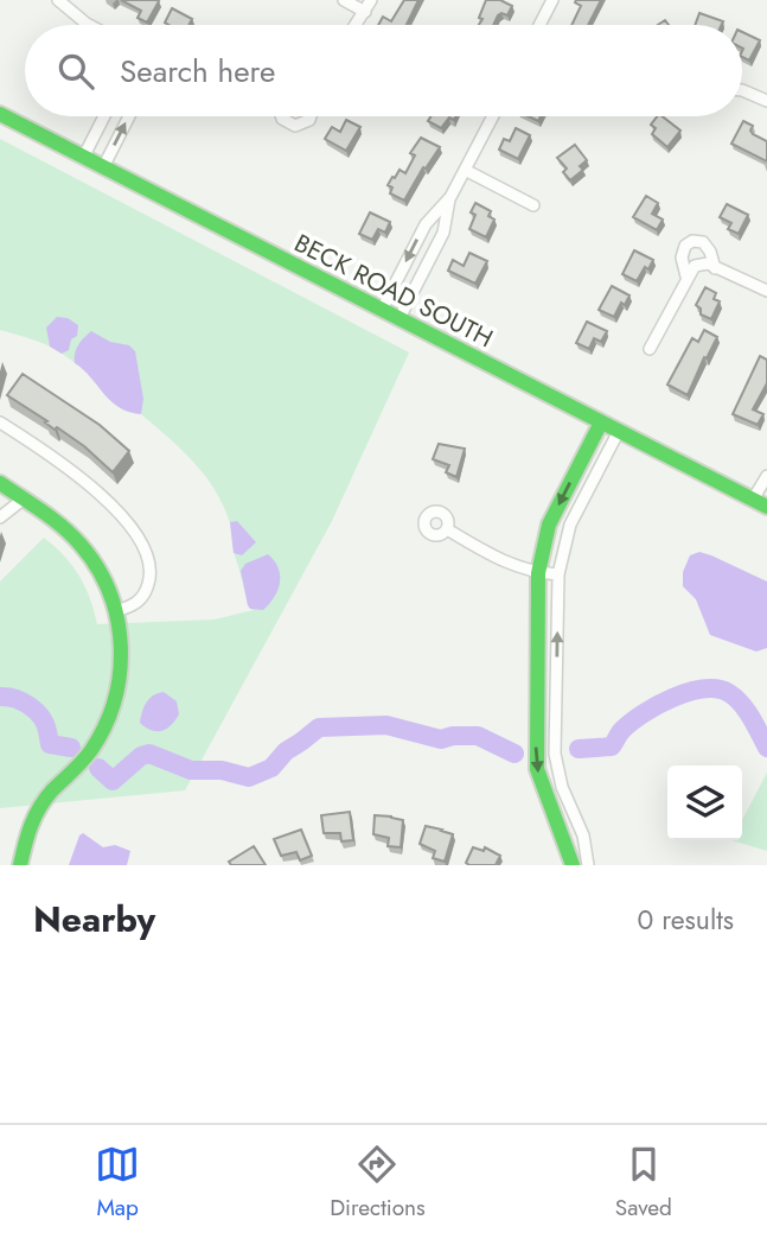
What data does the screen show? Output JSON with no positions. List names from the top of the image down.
{
  "streets": {
    "street": ["BECK ROAD SOUTH"]
  },
  "page": {
    "search": "Search here",
    "heading": ["Nearby", "0 results"],
    "nav": ["Map", "Directions", "Saved"]
  }
}
